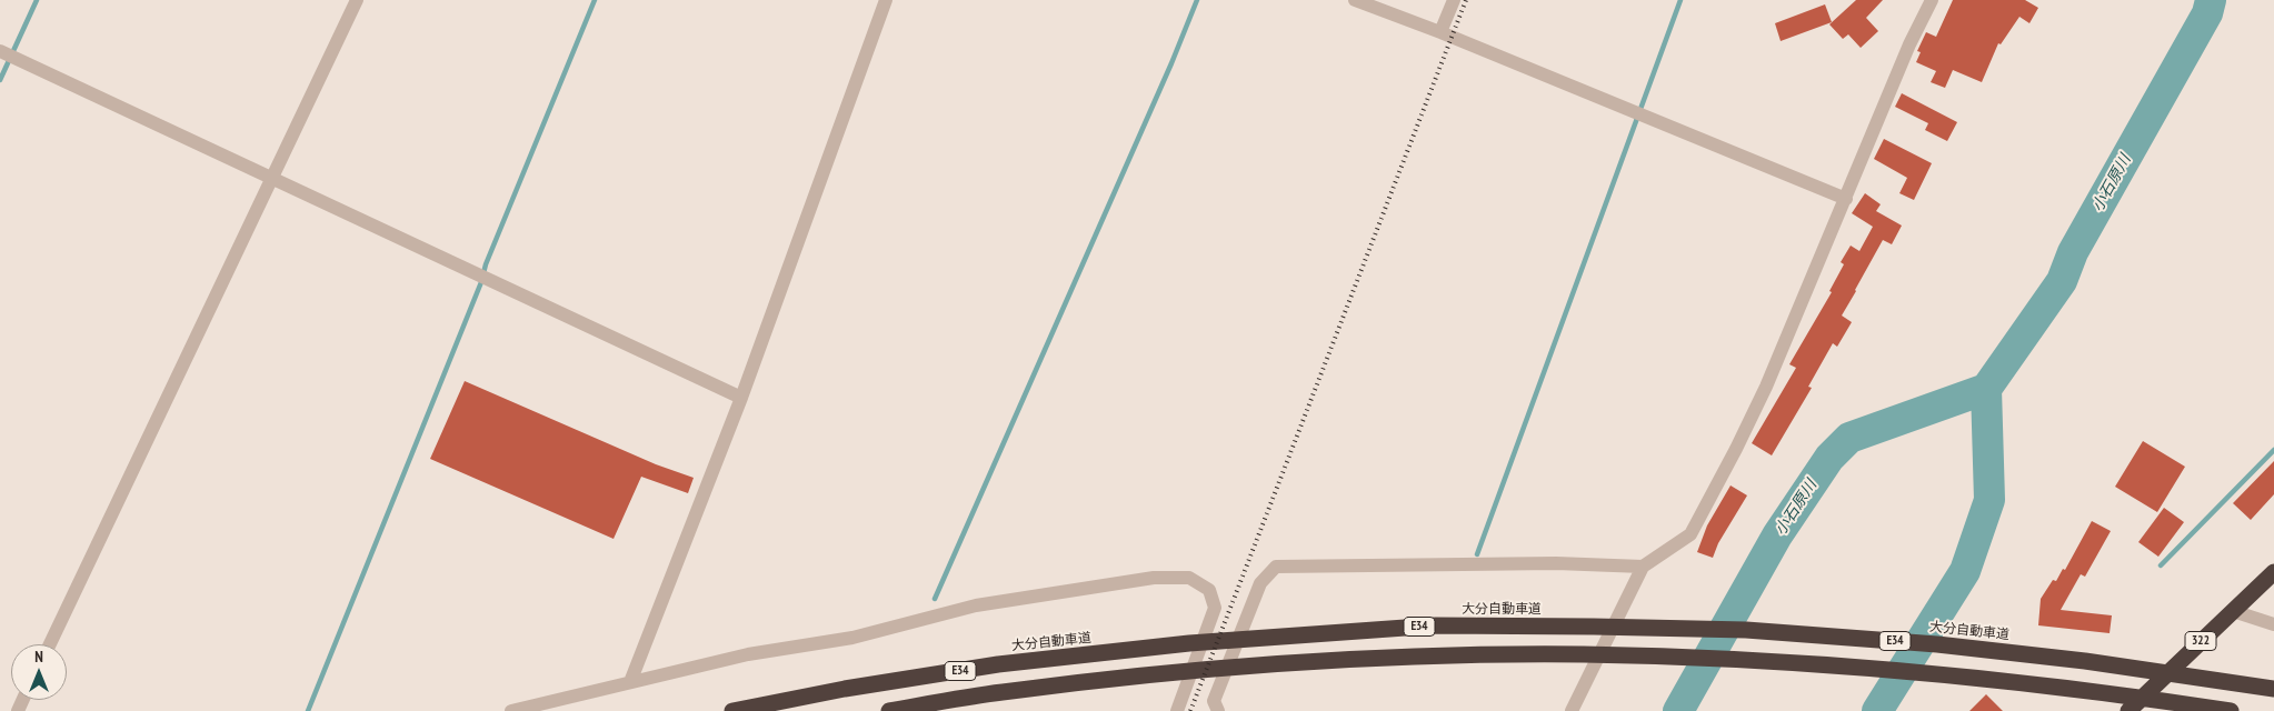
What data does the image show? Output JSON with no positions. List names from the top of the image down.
{
  "streets": {
    "highway": ["大分自動車道", "E34", "322"]
  },
  "water": ["小石原川"],
  "north": "top"
}
